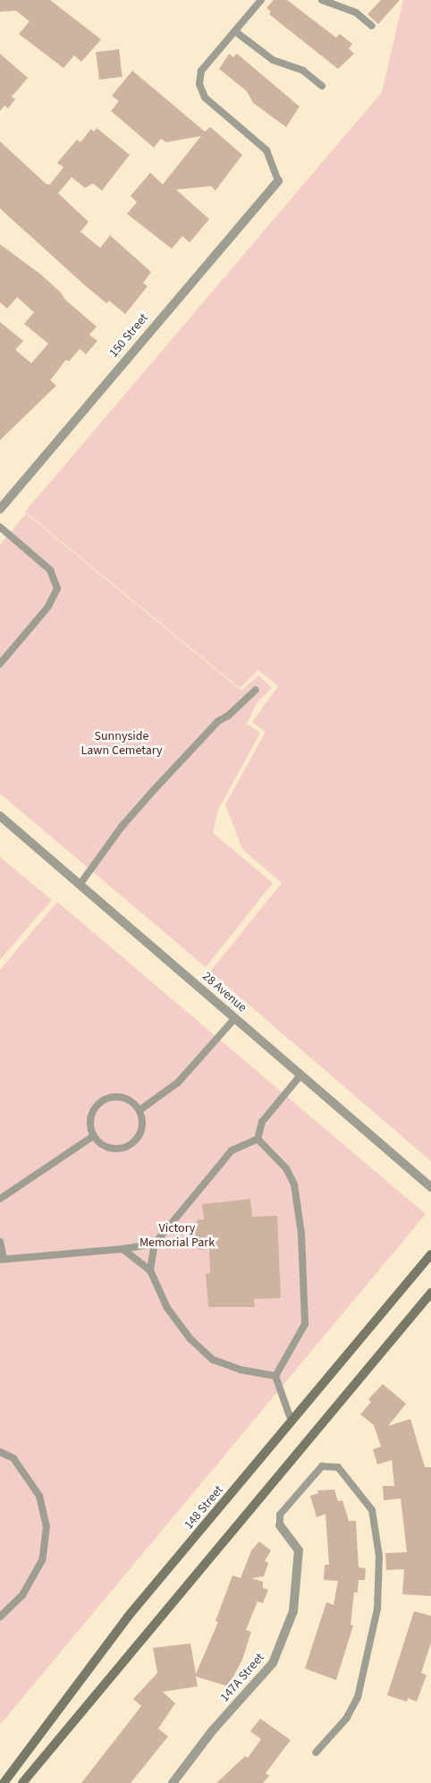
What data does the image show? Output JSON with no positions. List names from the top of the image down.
{
  "streets": {
    "main road": ["148 Street"],
    "street": ["150 Street", "28 Avenue", "147A Street"]
  },
  "parks": ["Sunnyside Lawn Cemetary", "Victory Memorial Park"]
}
